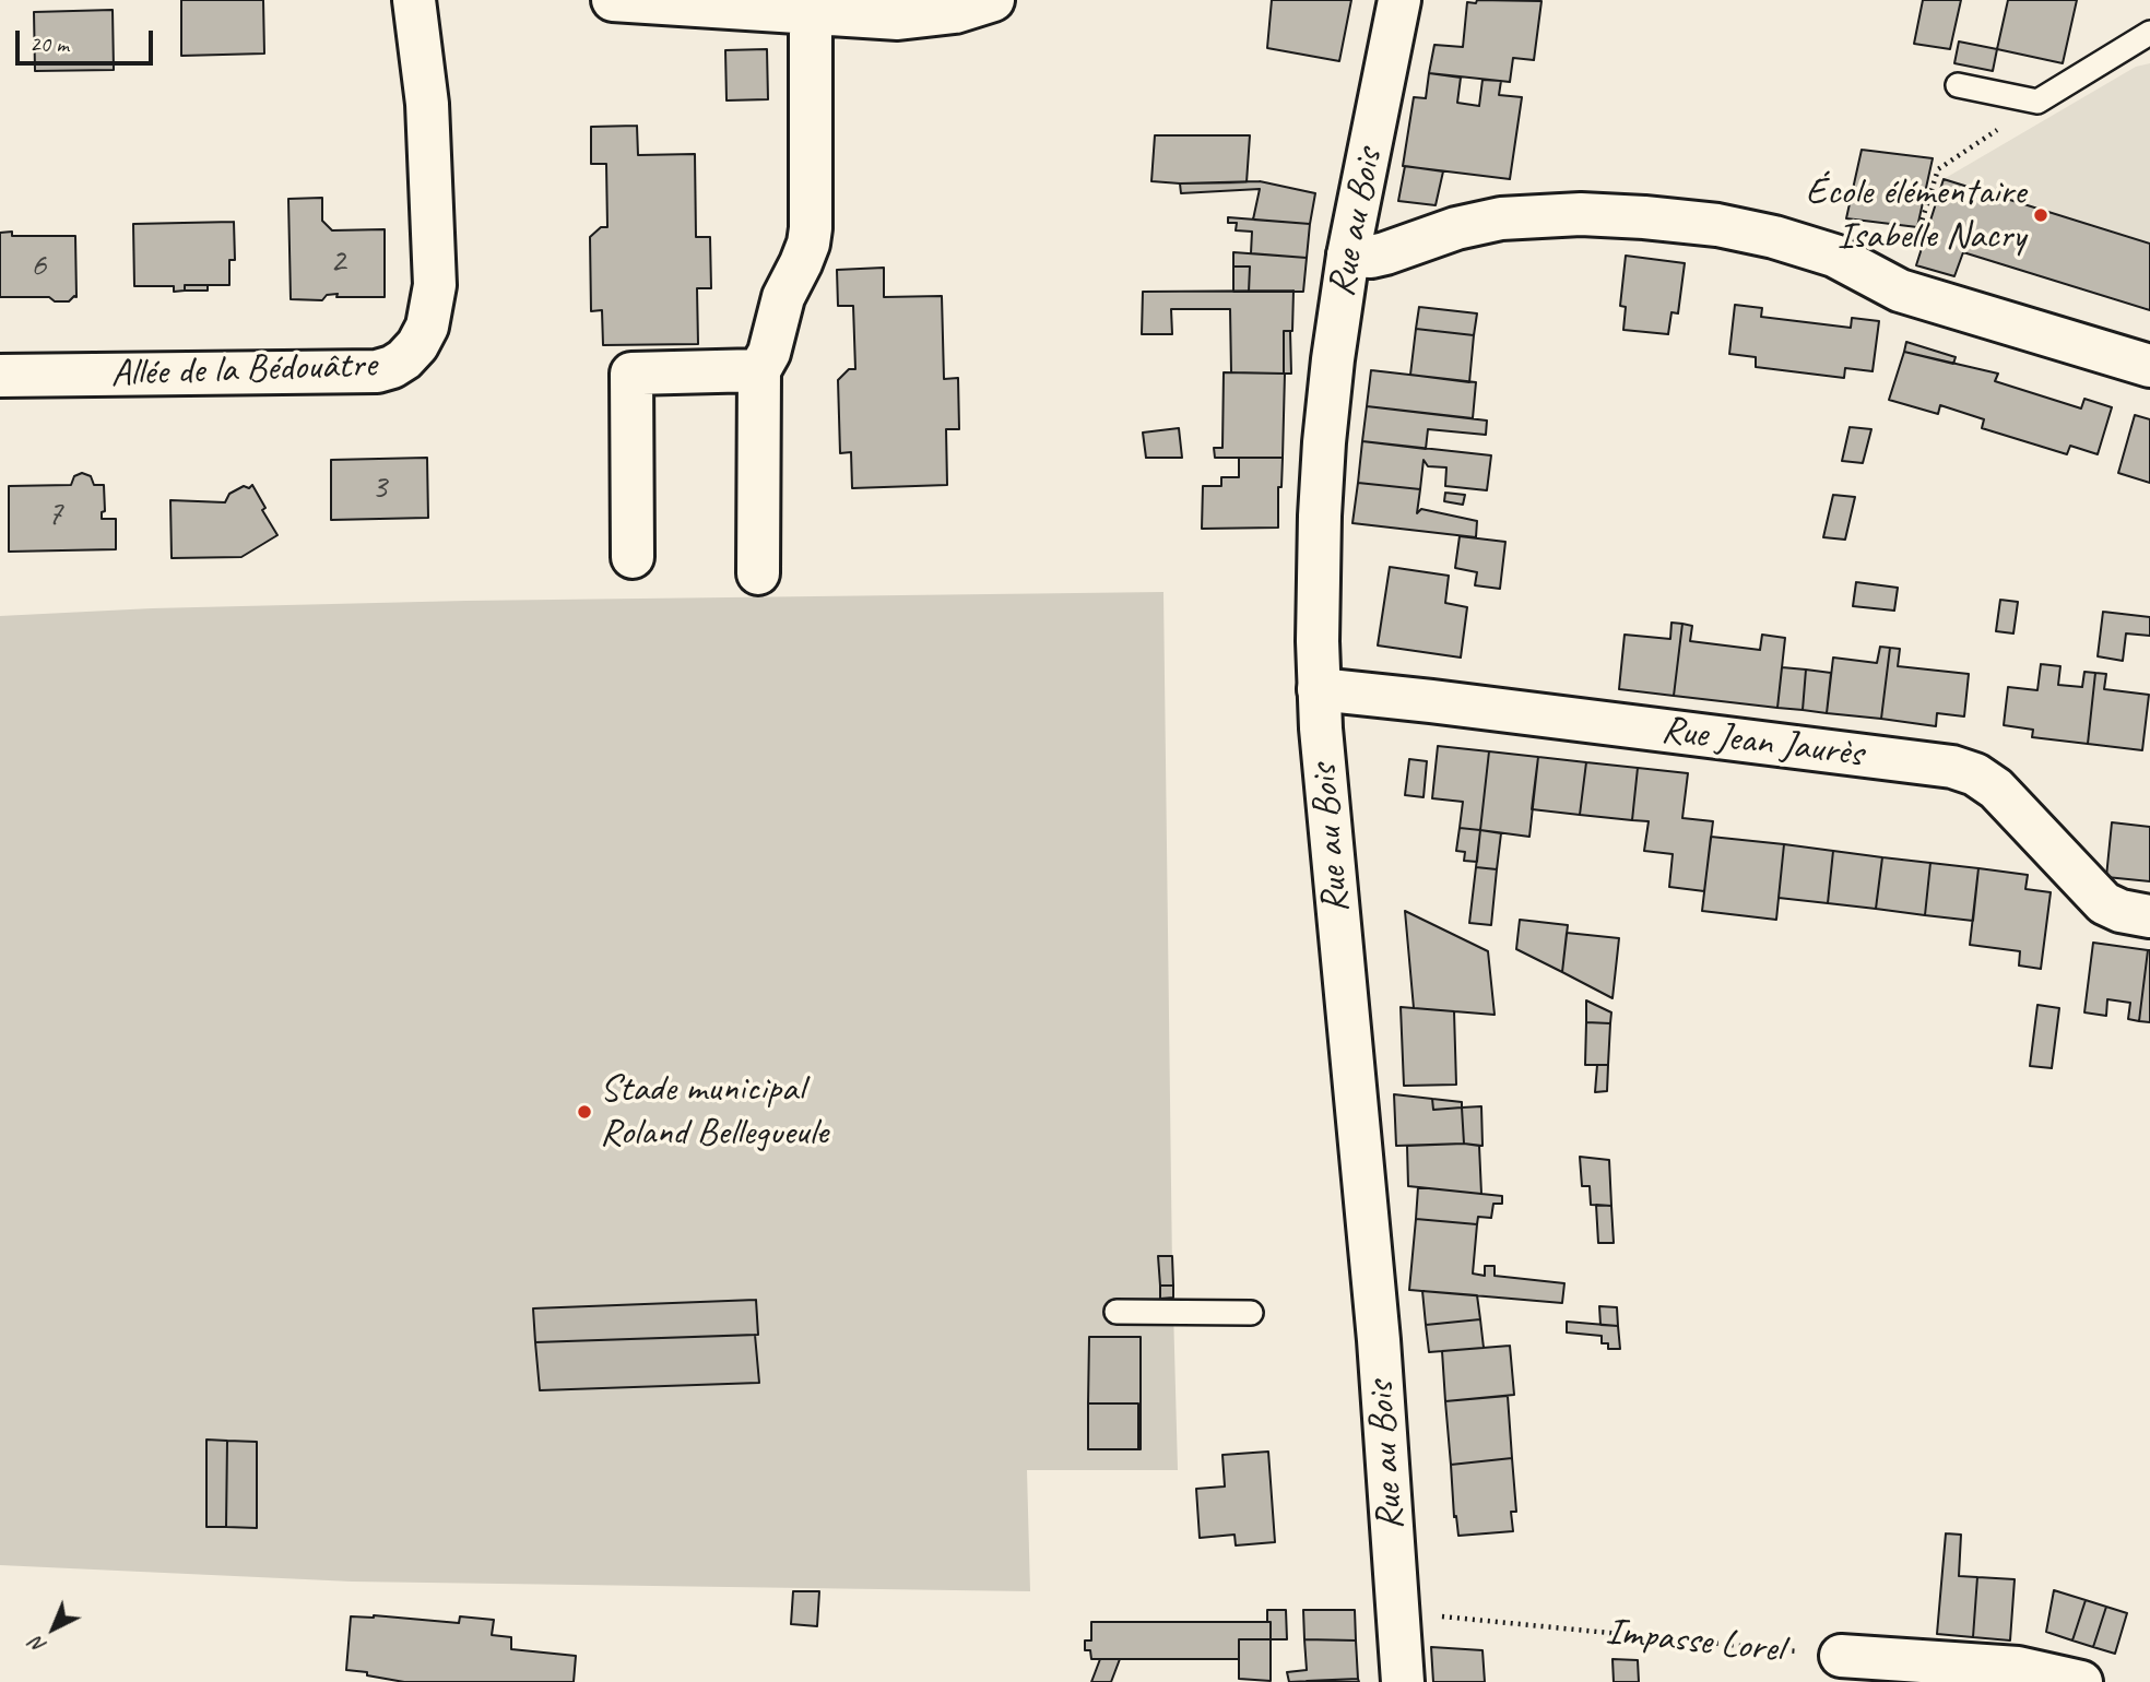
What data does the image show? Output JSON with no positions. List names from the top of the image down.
{
  "streets": {
    "street": ["Rue au Bois", "Allée de la Bédouâtre", "Rue Jean Jaurès"],
    "path": ["Impasse Lorel"]
  },
  "crossings": [
    ["Rue au Bois", "Rue Jean Jaurès"],
    ["Rue au Bois", "Impasse Lorel"]
  ],
  "places": ["École élémentaire Isabelle Nacry", "Stade municipal Roland Bellegueule"],
  "house_numbers": [
    "2",
    "6",
    "3",
    "7"
  ],
  "scale_bar": "20 m",
  "north": "bottom left"
}
